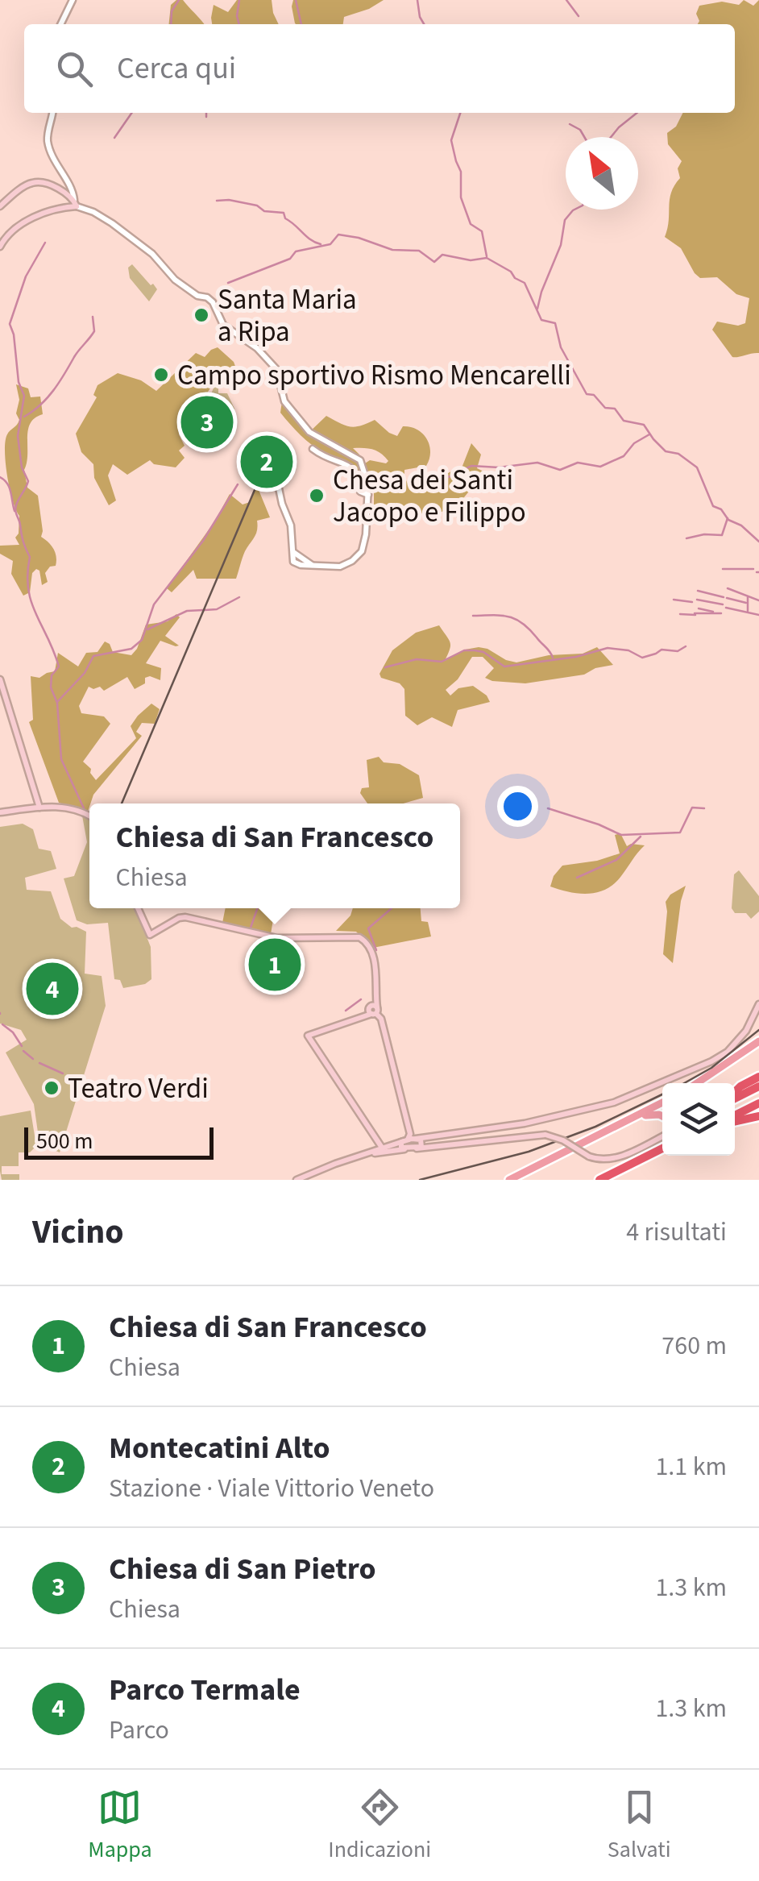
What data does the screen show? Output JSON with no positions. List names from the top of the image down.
{
  "places": [
    "Santa Maria a Ripa",
    "Campo sportivo Rismo Mencarelli",
    "Chesa dei Santi Jacopo e Filippo",
    "Teatro Verdi"
  ],
  "scale_bar": "500 m",
  "north": "top left",
  "page": {
    "search": "Cerca qui",
    "pins": [
      "3",
      "2",
      "1",
      "4"
    ],
    "popup": ["Chiesa di San Francesco", "Chiesa"],
    "scale": "500 m",
    "heading": ["Vicino", "4 risultati"],
    "list": [
      {
        "mark": "1",
        "name": "Chiesa di San Francesco",
        "note": "Chiesa",
        "value": "760 m"
      },
      {
        "mark": "2",
        "name": "Montecatini Alto",
        "note": "Stazione · Viale Vittorio Veneto",
        "value": "1.1 km"
      },
      {
        "mark": "3",
        "name": "Chiesa di San Pietro",
        "note": "Chiesa",
        "value": "1.3 km"
      },
      {
        "mark": "4",
        "name": "Parco Termale",
        "note": "Parco",
        "value": "1.3 km"
      }
    ],
    "nav": ["Mappa", "Indicazioni", "Salvati"]
  }
}
